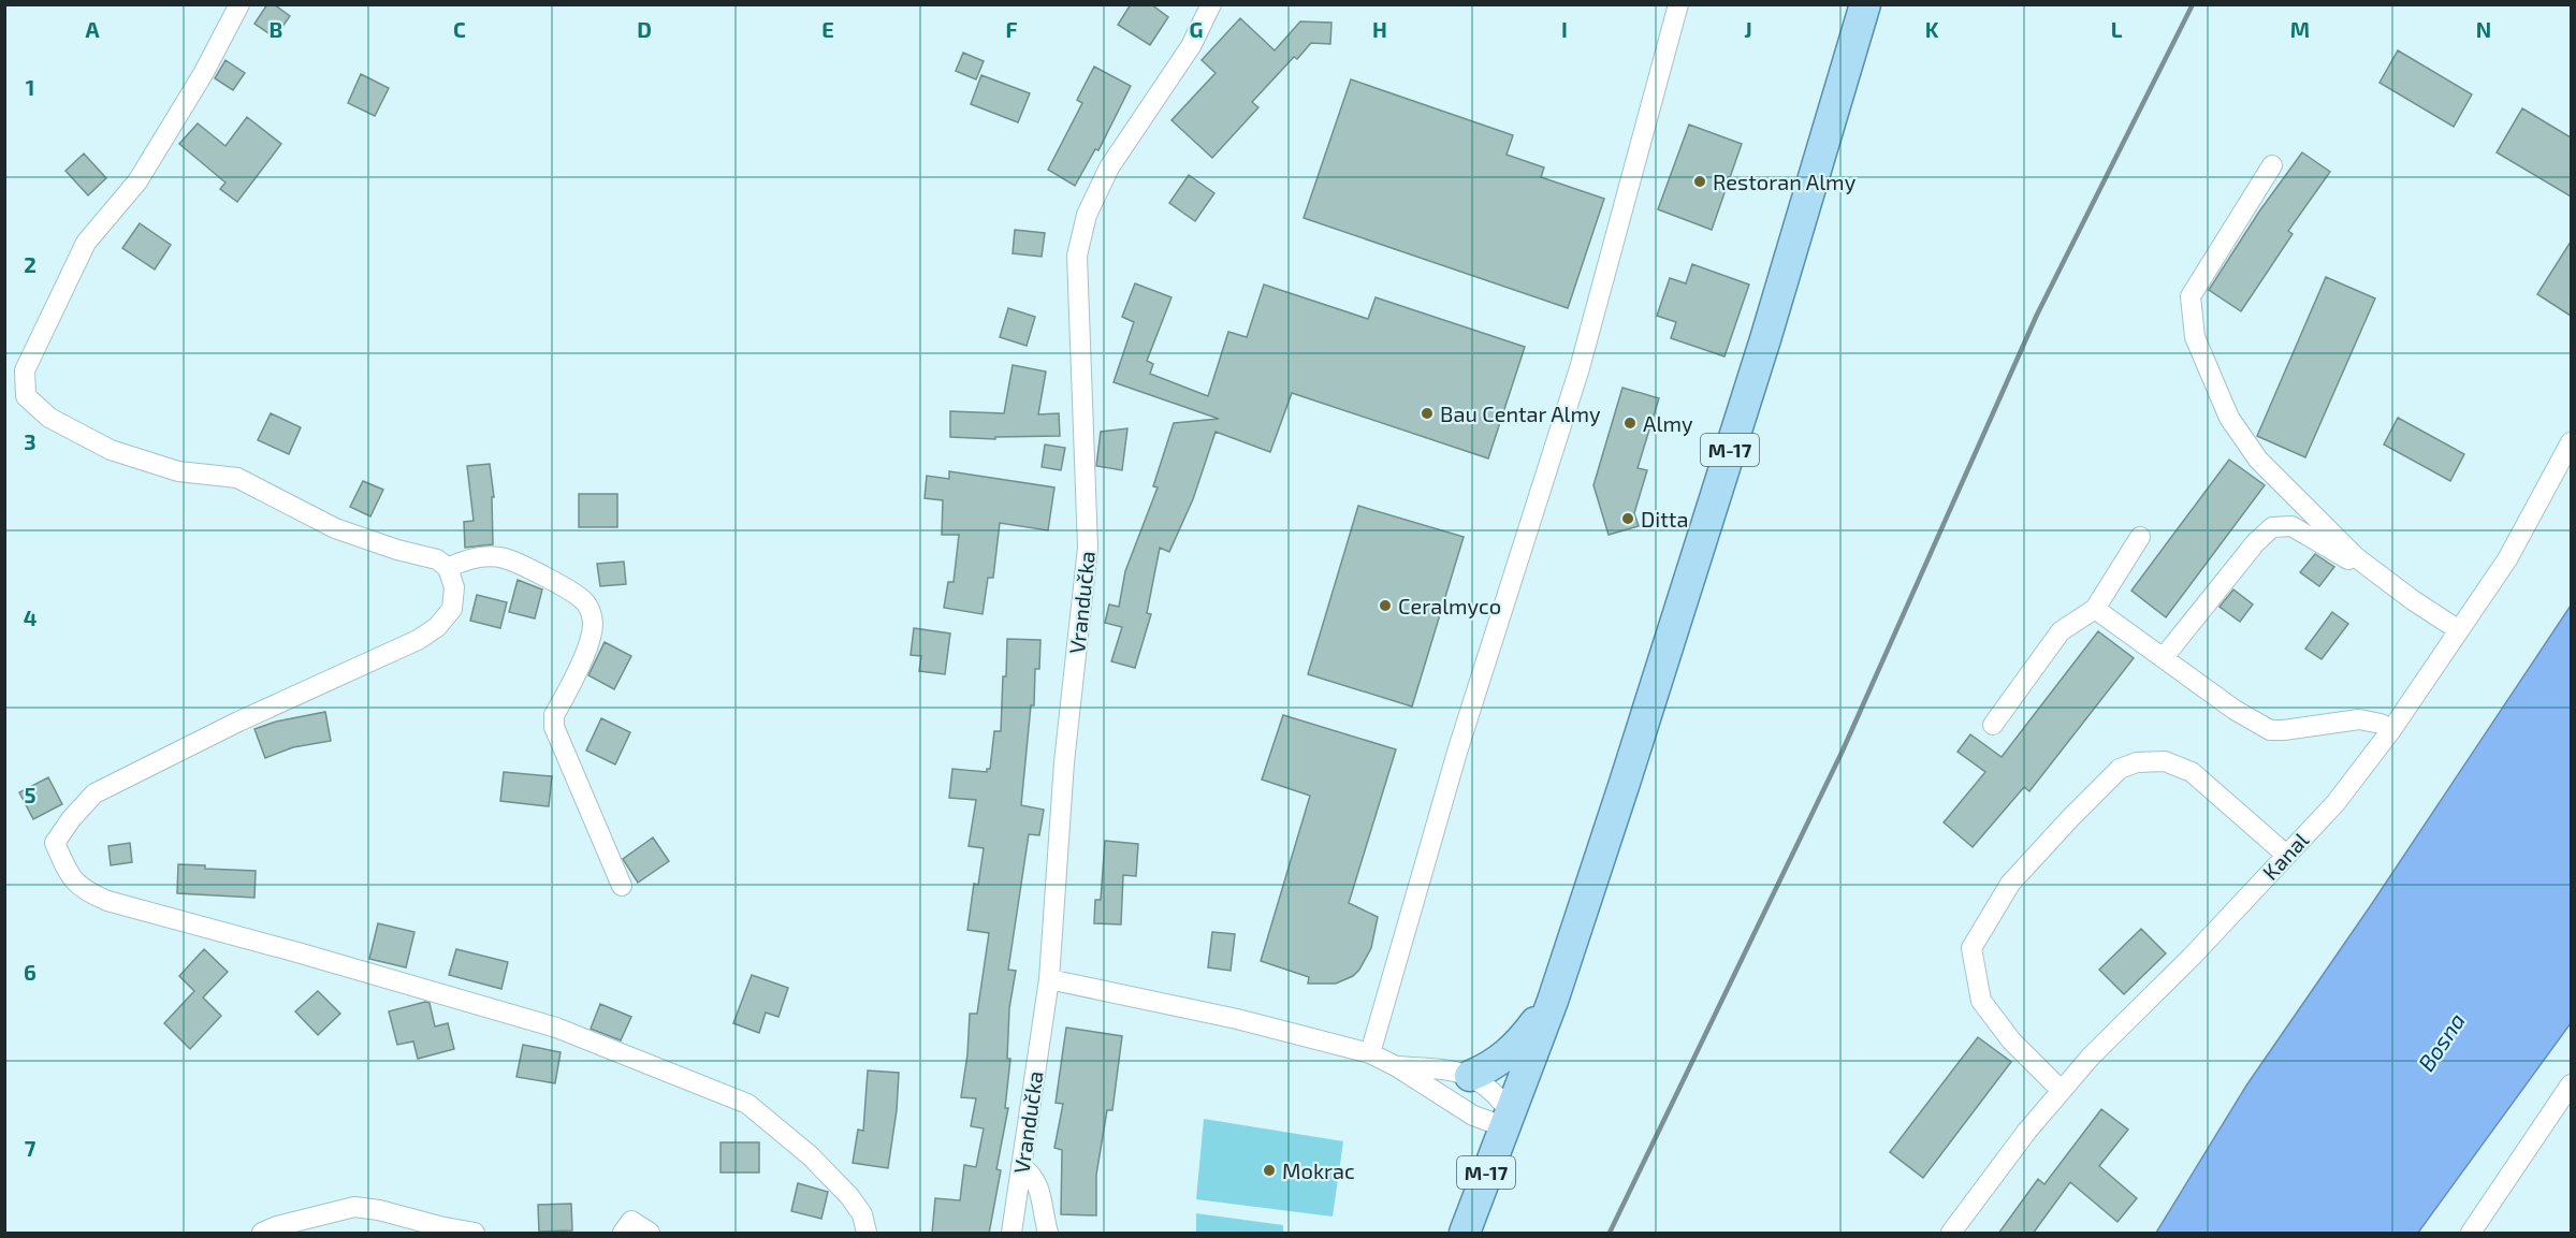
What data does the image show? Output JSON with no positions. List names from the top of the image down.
{
  "streets": {
    "main road": ["M-17"],
    "street": ["Vrandučka", "Kanal"]
  },
  "water": ["Bosna"],
  "places": [
    "Restoran Almy",
    "Bau Centar Almy",
    "Almy",
    "Ditta",
    "Ceralmyco",
    "Mokrac"
  ],
  "grid": {
    "columns": [
      "A",
      "B",
      "C",
      "D",
      "E",
      "F",
      "G",
      "H",
      "I",
      "J",
      "K",
      "L",
      "M",
      "N"
    ],
    "rows": [
      "1",
      "2",
      "3",
      "4",
      "5",
      "6",
      "7"
    ]
  }
}
